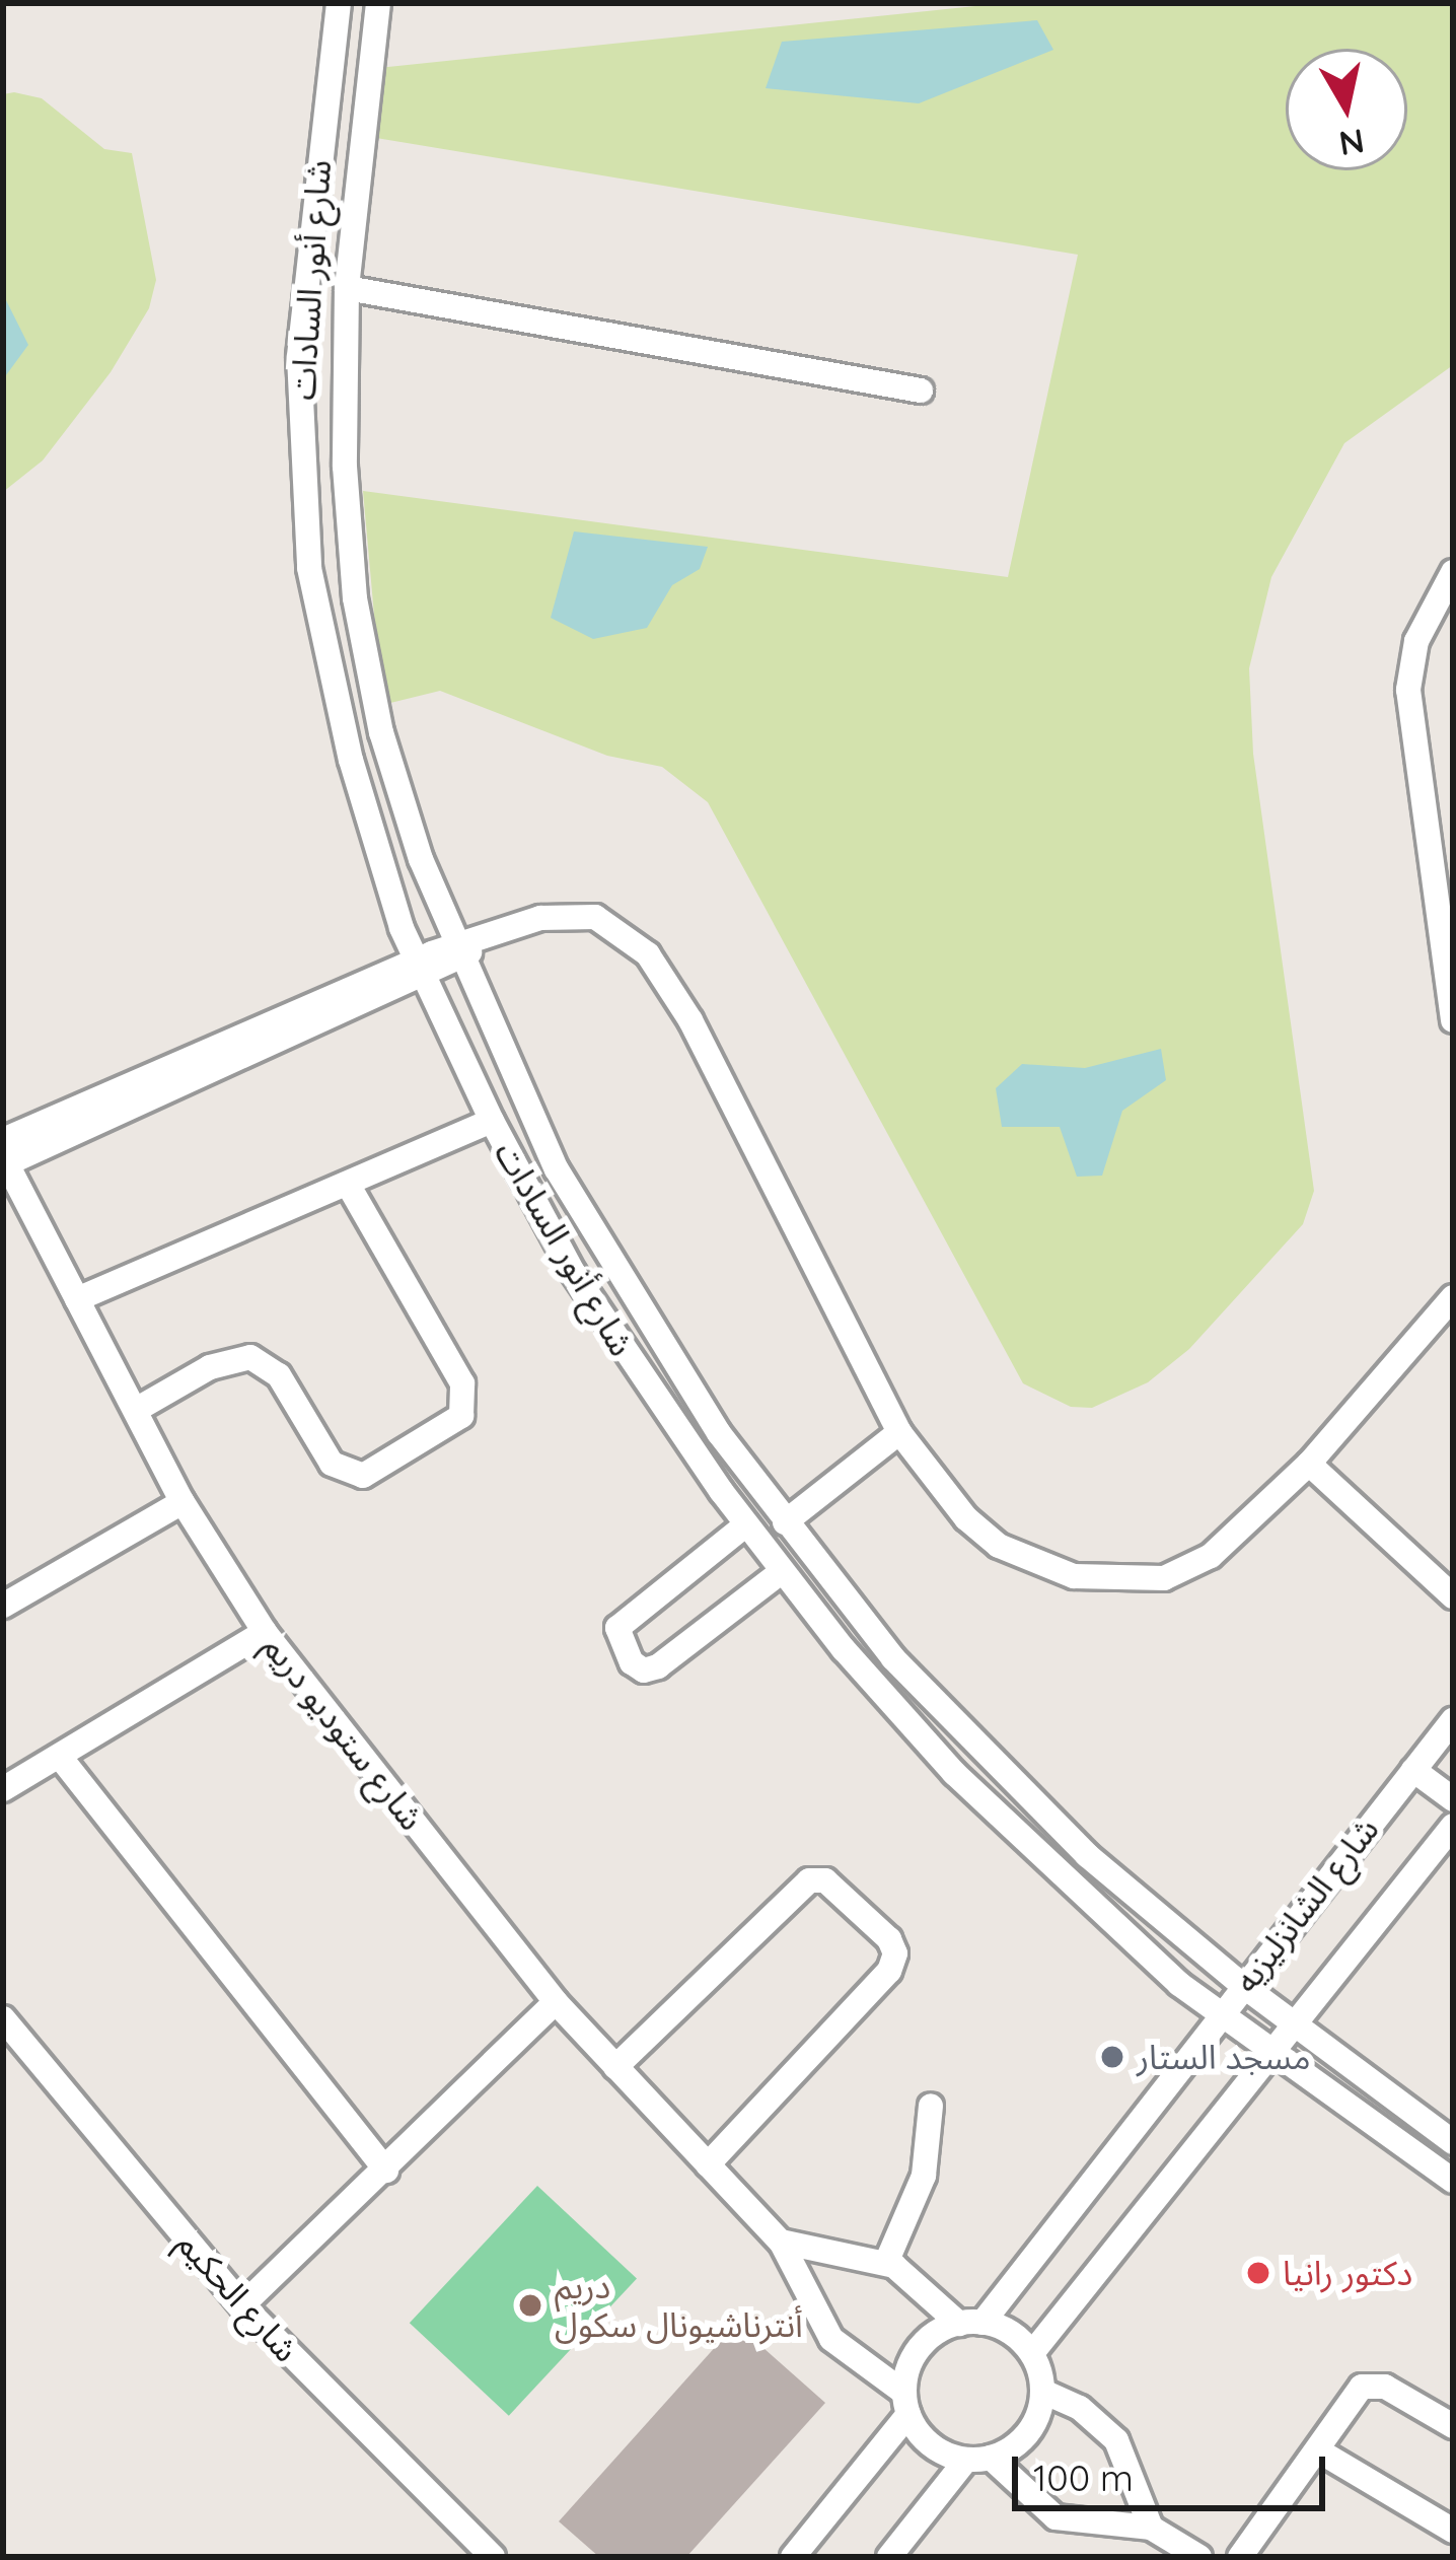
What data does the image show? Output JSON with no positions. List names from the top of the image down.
{
  "streets": {
    "street": [
      "شارع أنور السادات",
      "شارع ستوديو دريم",
      "شارع الشانزليزيه",
      "شارع الحكيم"
    ]
  },
  "crossings": [
    ["شارع أنور السادات", "شارع الشانزليزيه"],
    ["شارع ستوديو دريم", "شارع الشانزليزيه"]
  ],
  "places": ["مسجد الستار", "دكتور رانيا", "دريم أنترناشيونال سكول"],
  "scale_bar": "100 m",
  "north": "bottom"
}
